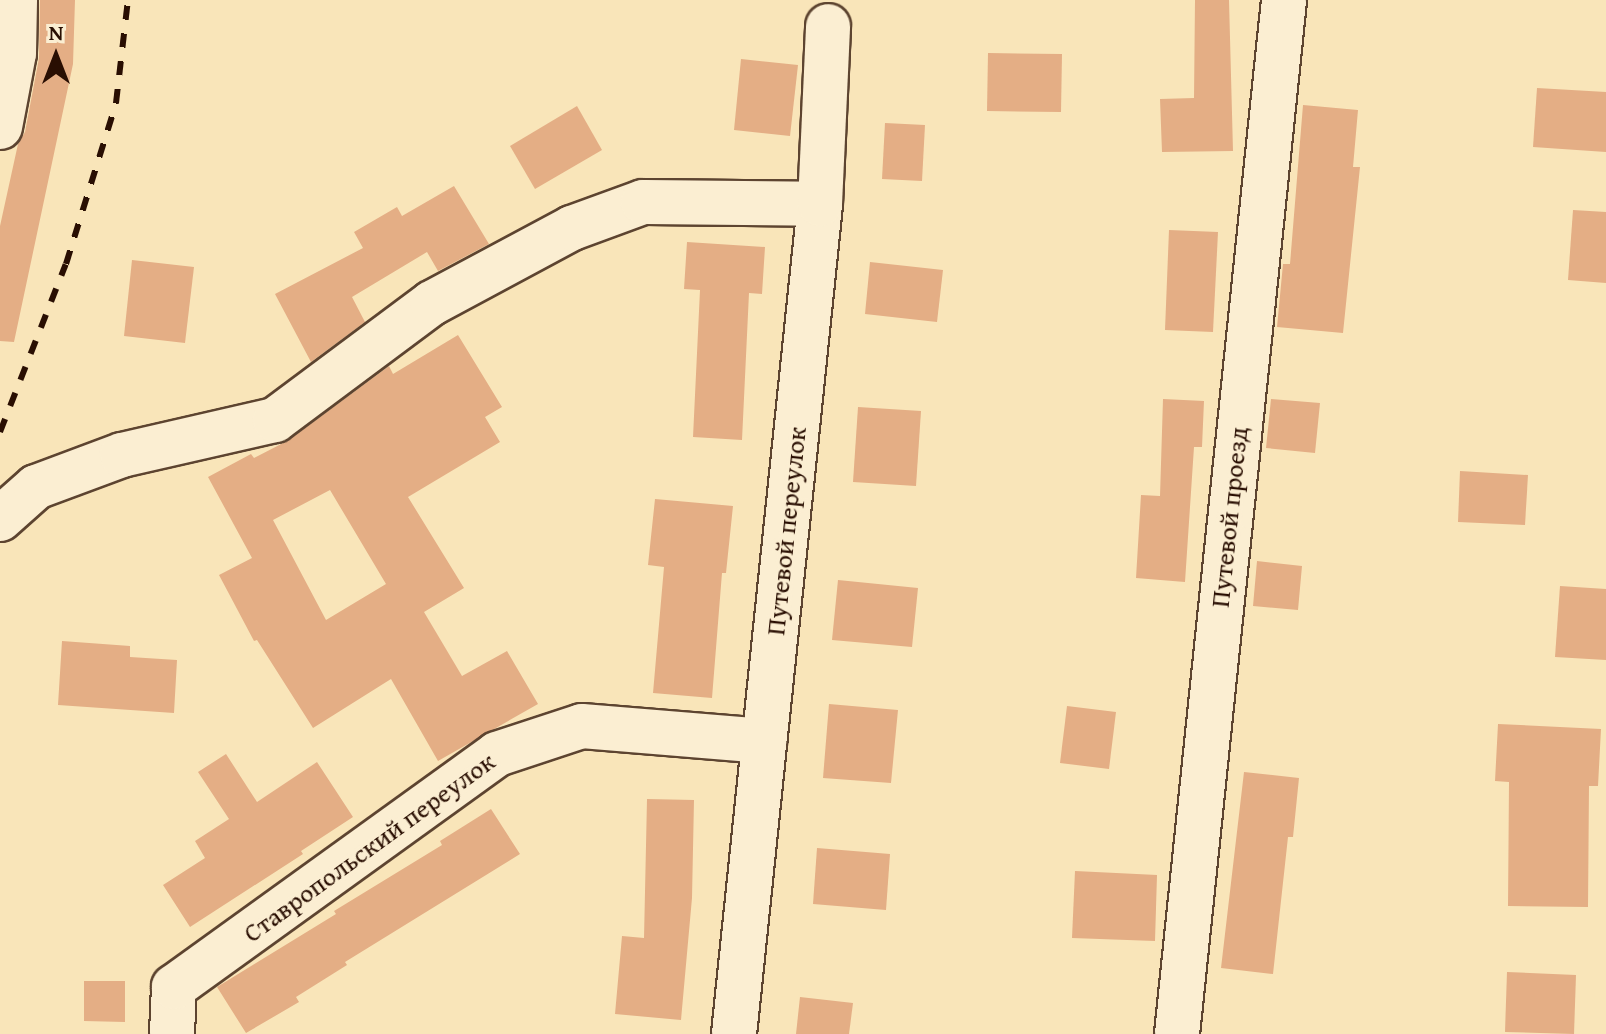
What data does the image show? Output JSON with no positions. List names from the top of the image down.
{
  "streets": {
    "street": ["Путевой проезд", "Путевой переулок", "Ставропольский переулок"]
  },
  "crossings": [
    ["Путевой переулок", "Ставропольский переулок"]
  ],
  "north": "top"
}
